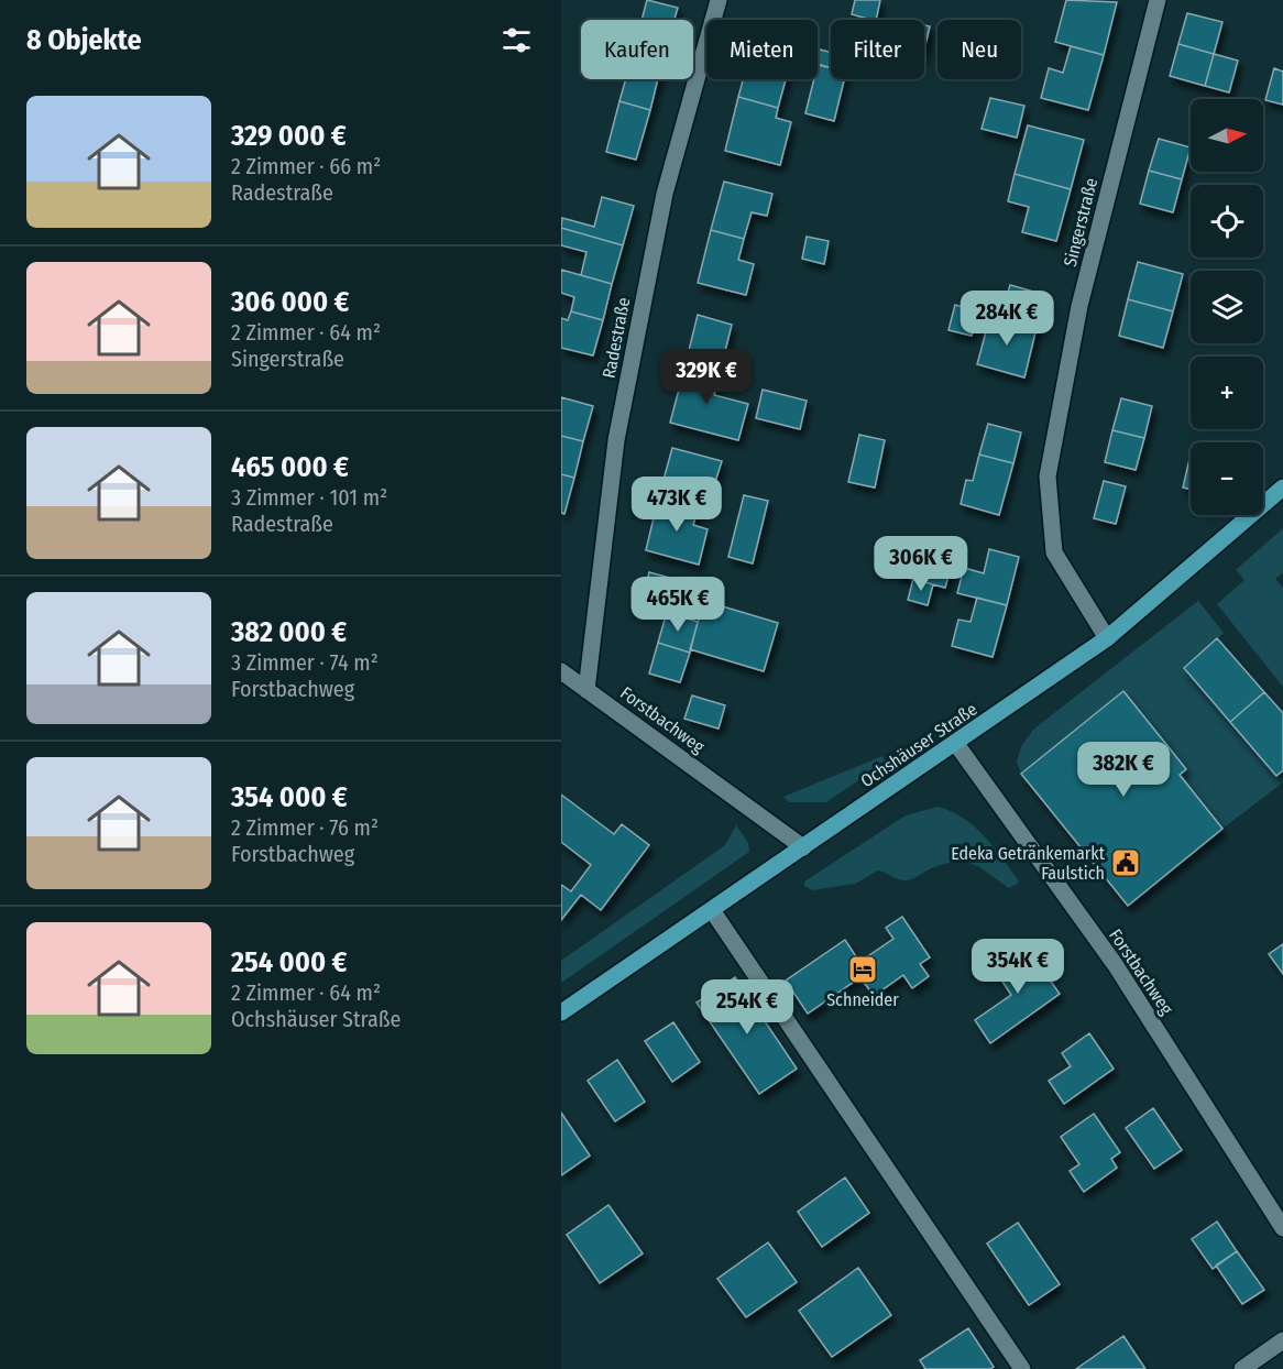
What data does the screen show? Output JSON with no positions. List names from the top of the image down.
{
  "streets": {
    "main road": ["Ochshäuser Straße"],
    "street": ["Singerstraße", "Radestraße", "Forstbachweg"]
  },
  "crossings": [
    ["Singerstraße", "Ochshäuser Straße"],
    ["Radestraße", "Forstbachweg"],
    ["Forstbachweg", "Ochshäuser Straße"]
  ],
  "places": {
    "public building": ["Edeka Getränkemarkt Faulstich"],
    "hotel": ["Schneider"]
  },
  "north": "right",
  "page": {
    "heading": "8 Objekte",
    "chip": [
      "Kaufen",
      "Mieten",
      "Filter",
      "Neu"
    ],
    "list": [
      {
        "name": "329 000 €",
        "note": "2 Zimmer · 66 m² · Radestraße"
      },
      {
        "name": "306 000 €",
        "note": "2 Zimmer · 64 m² · Singerstraße"
      },
      {
        "name": "465 000 €",
        "note": "3 Zimmer · 101 m² · Radestraße"
      },
      {
        "name": "382 000 €",
        "note": "3 Zimmer · 74 m² · Forstbachweg"
      },
      {
        "name": "354 000 €",
        "note": "2 Zimmer · 76 m² · Forstbachweg"
      },
      {
        "name": "254 000 €",
        "note": "2 Zimmer · 64 m² · Ochshäuser Straße"
      }
    ],
    "map_buttons": ["+", "−"],
    "price": [
      "284K €",
      "329K €",
      "473K €",
      "306K €",
      "465K €",
      "382K €",
      "354K €",
      "254K €"
    ]
  }
}
